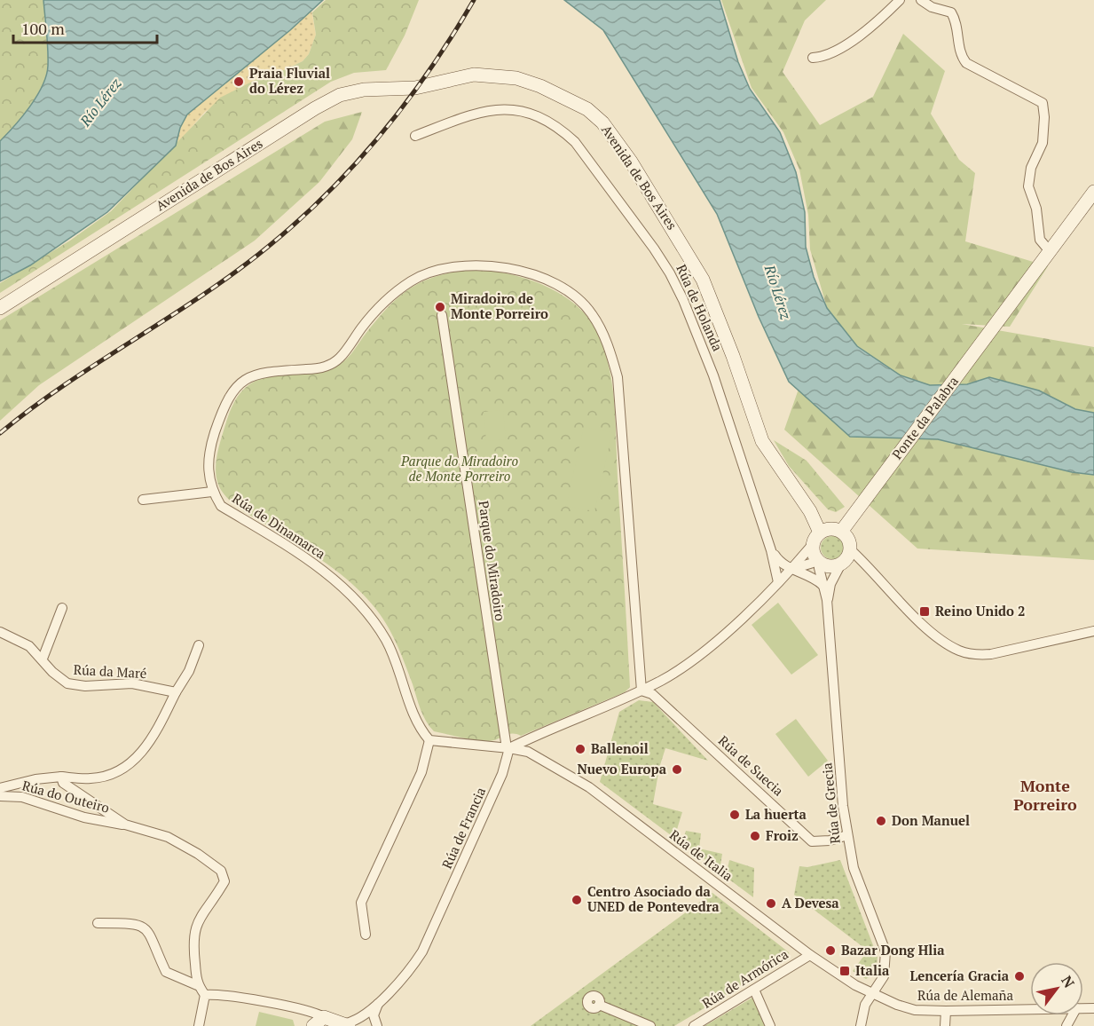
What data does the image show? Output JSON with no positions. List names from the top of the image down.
{
  "streets": {
    "street": [
      "Avenida de Bos Aires",
      "Rúa de Holanda",
      "Ponte da Palabra",
      "Rúa de Dinamarca",
      "Parque do Miradoiro",
      "Rúa da Maré",
      "Rúa de Suecia",
      "Rúa do Outeiro",
      "Rúa de Grecia",
      "Rúa de Francia",
      "Rúa de Italia",
      "Rúa de Armórica",
      "Rúa de Alemaña"
    ]
  },
  "crossings": [
    ["Avenida de Bos Aires", "Ponte da Palabra"],
    ["Avenida de Bos Aires", "Rúa de Grecia"],
    ["Rúa de Holanda", "Rúa de Grecia"],
    ["Ponte da Palabra", "Rúa de Grecia"],
    ["Parque do Miradoiro", "Rúa de Francia"],
    ["Parque do Miradoiro", "Rúa de Italia"],
    ["Rúa de Suecia", "Rúa de Grecia"],
    ["Rúa de Grecia", "Rúa de Italia"],
    ["Rúa de Grecia", "Rúa de Alemaña"],
    ["Rúa de Francia", "Rúa de Italia"],
    ["Rúa de Italia", "Rúa de Armórica"],
    ["Rúa de Italia", "Rúa de Alemaña"]
  ],
  "districts": ["Monte Porreiro"],
  "water": ["Río Lérez"],
  "parks": ["Parque do Miradoiro de Monte Porreiro"],
  "places": {
    "other": [
      "Praia Fluvial do Lérez",
      "Miradoiro de Monte Porreiro",
      "Ballenoil",
      "Nuevo Europa",
      "La huerta",
      "Don Manuel",
      "Froiz",
      "Centro Asociado da UNED de Pontevedra",
      "A Devesa",
      "Bazar Dong Hlia",
      "Lencería Gracia"
    ],
    "transit": ["Reino Unido 2", "Italia"]
  },
  "scale_bar": "100 m",
  "north": "top right"
}
